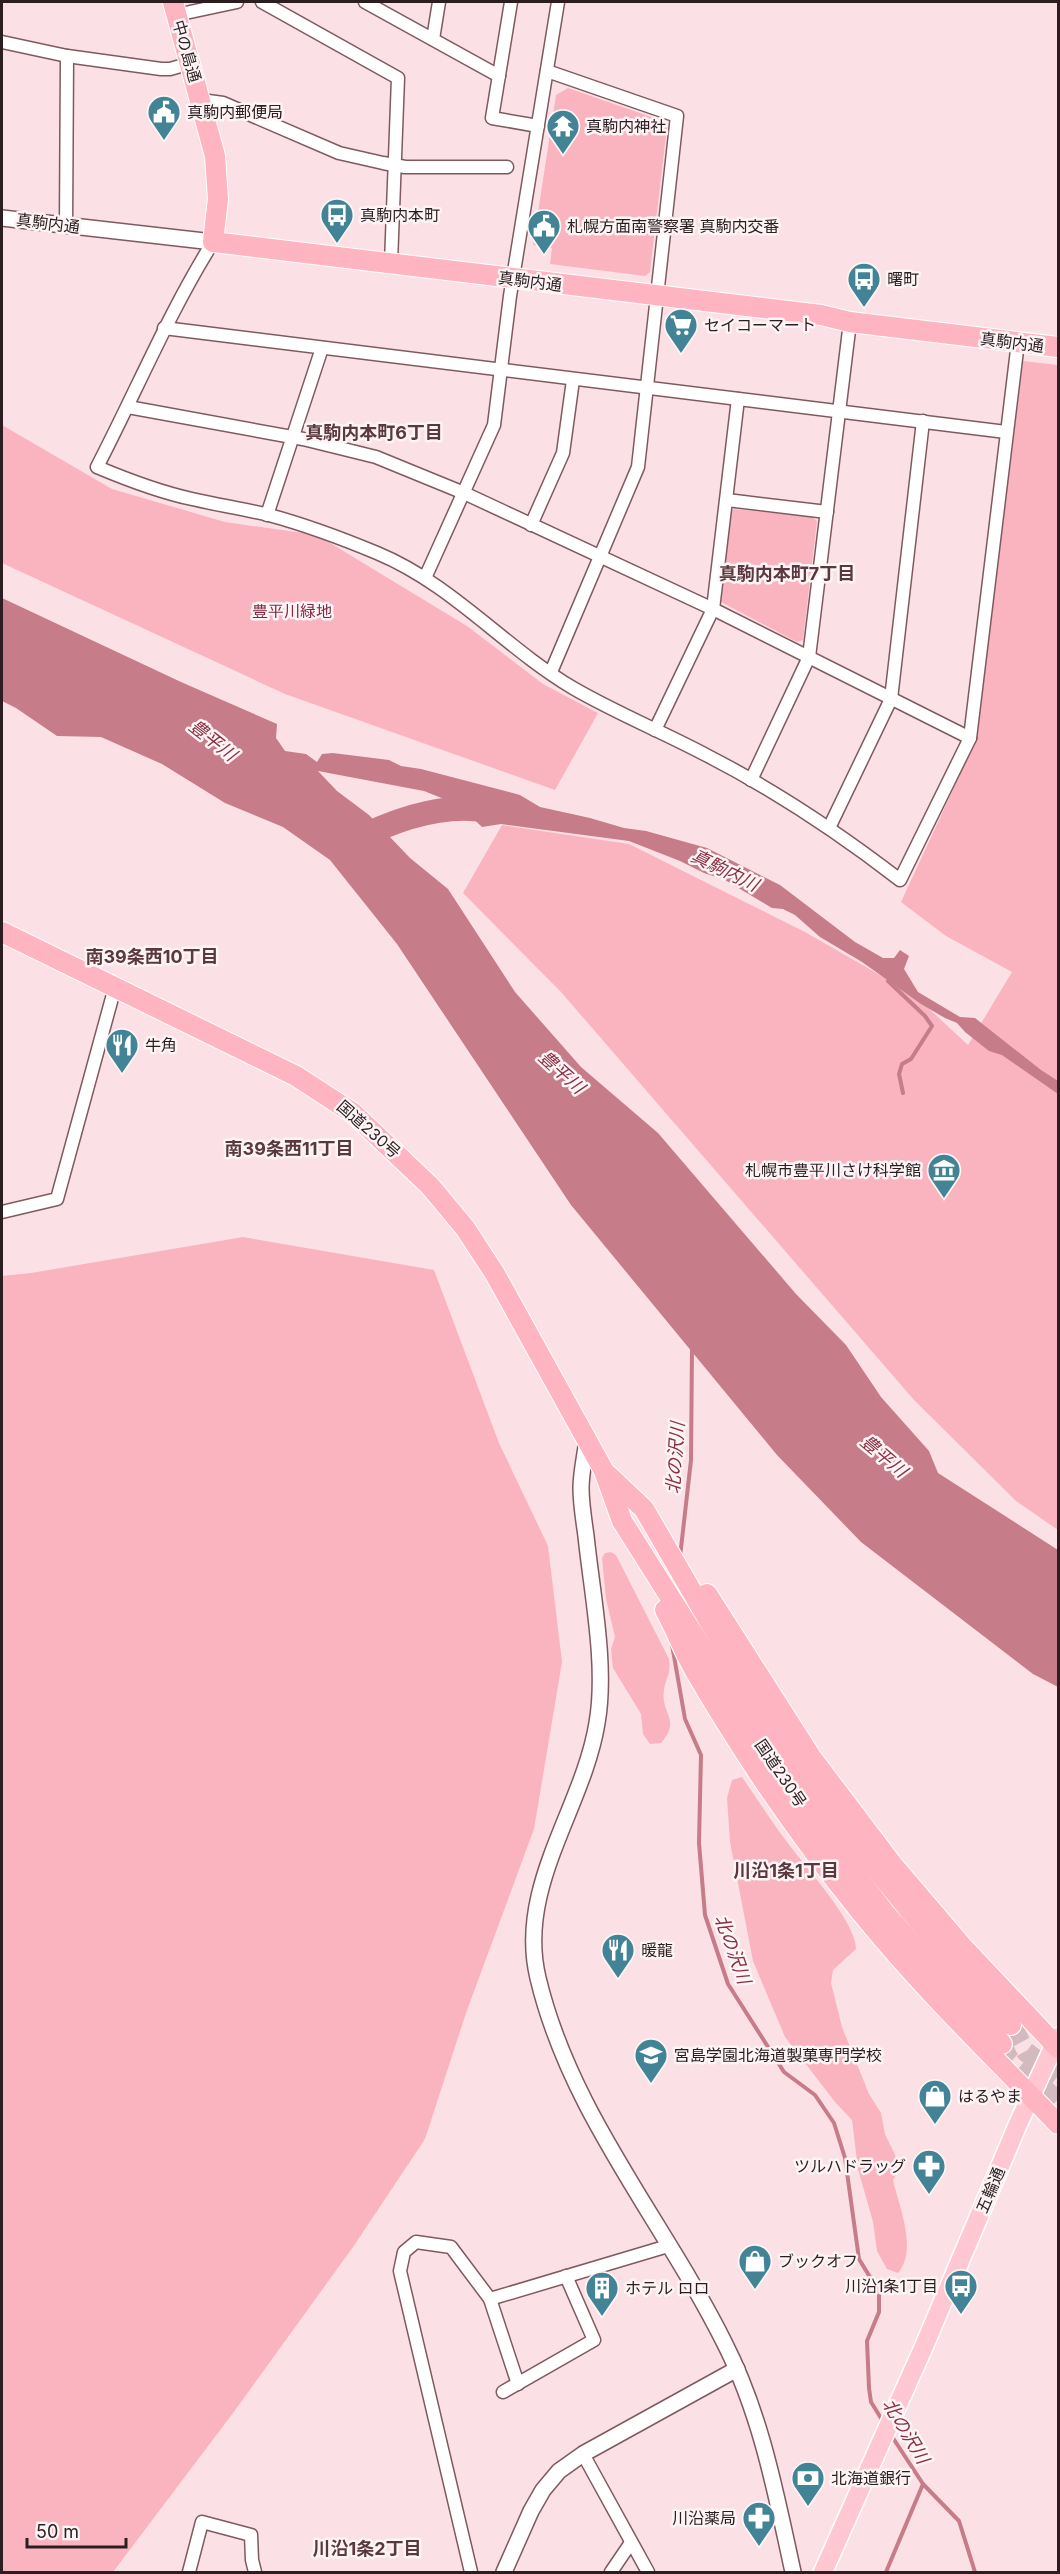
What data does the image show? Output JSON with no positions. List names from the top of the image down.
{
  "streets": {
    "highway": ["中の島通", "真駒内通", "国道230号"],
    "main road": ["五輪通"]
  },
  "crossings": [
    ["中の島通", "真駒内通"]
  ],
  "districts": [
    "真駒内本町6丁目",
    "真駒内本町7丁目",
    "南39条西10丁目",
    "南39条西11丁目",
    "川沿1条1丁目",
    "川沿1条2丁目"
  ],
  "water": ["豊平川", "真駒内川", "北の沢川"],
  "parks": ["豊平川緑地"],
  "places": {
    "public building": ["真駒内郵便局", "札幌方面南警察署 真駒内交番"],
    "temple": ["真駒内神社"],
    "bus stop": ["真駒内本町", "曙町", "川沿1条1丁目"],
    "supermarket": ["セイコーマート"],
    "restaurant": ["牛角", "暖龍"],
    "museum": ["札幌市豊平川さけ科学館"],
    "school or university": ["宮島学園北海道製菓専門学校"],
    "shop": ["はるやま", "ブックオフ"],
    "pharmacy": ["ツルハドラッグ", "川沿薬局"],
    "building": ["ホテル ロロ"],
    "bank": ["北海道銀行"]
  },
  "scale_bar": "50 m"
}
